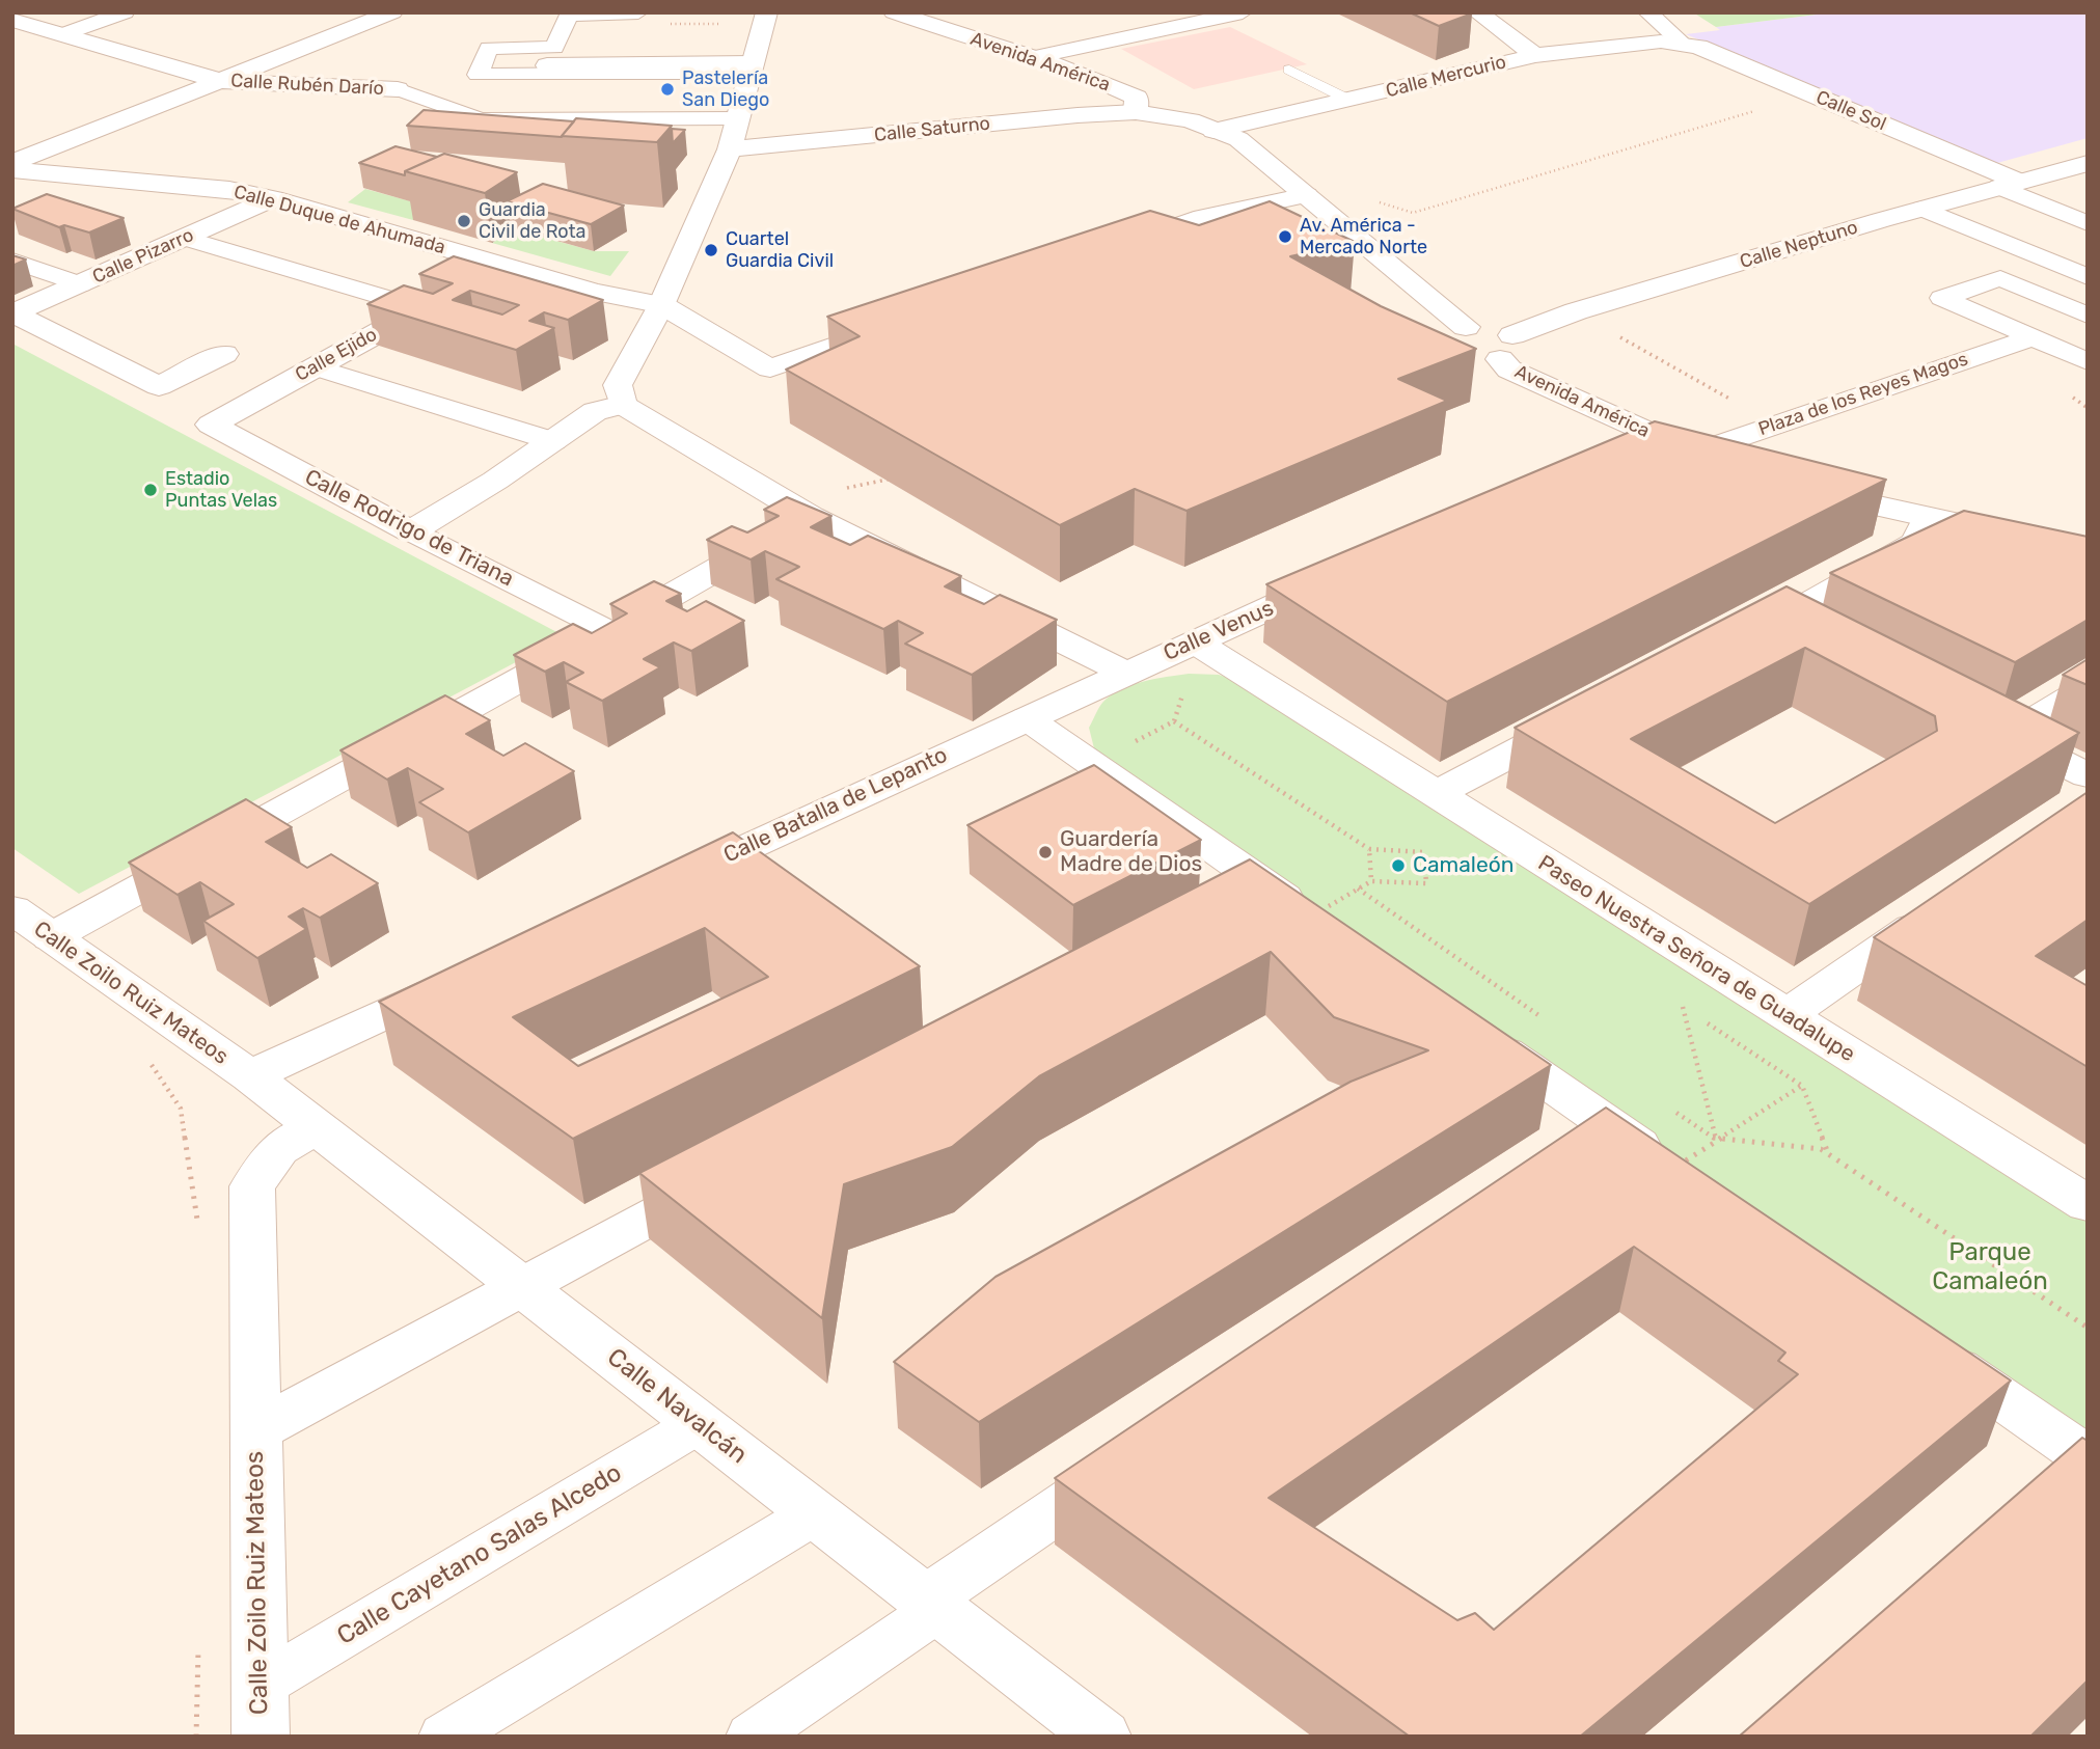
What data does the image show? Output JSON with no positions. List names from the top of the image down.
{
  "streets": {
    "street": [
      "Avenida América",
      "Calle Mercurio",
      "Calle Rubén Darío",
      "Calle Sol",
      "Calle Saturno",
      "Calle Duque de Ahumada",
      "Calle Neptuno",
      "Calle Pizarro",
      "Calle Ejido",
      "Plaza de los Reyes Magos",
      "Calle Rodrigo de Triana",
      "Calle Venus",
      "Calle Batalla de Lepanto",
      "Paseo Nuestra Señora de Guadalupe",
      "Calle Zoilo Ruiz Mateos",
      "Calle Navalcán",
      "Calle Cayetano Salas Alcedo"
    ]
  },
  "crossings": [
    ["Avenida América", "Calle Saturno"],
    ["Avenida América", "Calle Neptuno"],
    ["Avenida América", "Plaza de los Reyes Magos"],
    ["Calle Mercurio", "Calle Sol"],
    ["Calle Sol", "Calle Neptuno"],
    ["Calle Duque de Ahumada", "Calle Pizarro"],
    ["Calle Duque de Ahumada", "Calle Ejido"],
    ["Calle Ejido", "Calle Rodrigo de Triana"],
    ["Calle Venus", "Calle Batalla de Lepanto"],
    ["Calle Venus", "Paseo Nuestra Señora de Guadalupe"],
    ["Calle Zoilo Ruiz Mateos", "Calle Navalcán"],
    ["Calle Zoilo Ruiz Mateos", "Calle Cayetano Salas Alcedo"],
    ["Calle Navalcán", "Calle Cayetano Salas Alcedo"]
  ],
  "parks": ["Parque Camaleón"],
  "places": [
    "Pastelería San Diego",
    "Guardia Civil de Rota",
    "Av. América - Mercado Norte",
    "Cuartel Guardia Civil",
    "Estadio Puntas Velas",
    "Guardería Madre de Dios",
    "Camaleón"
  ]
}
